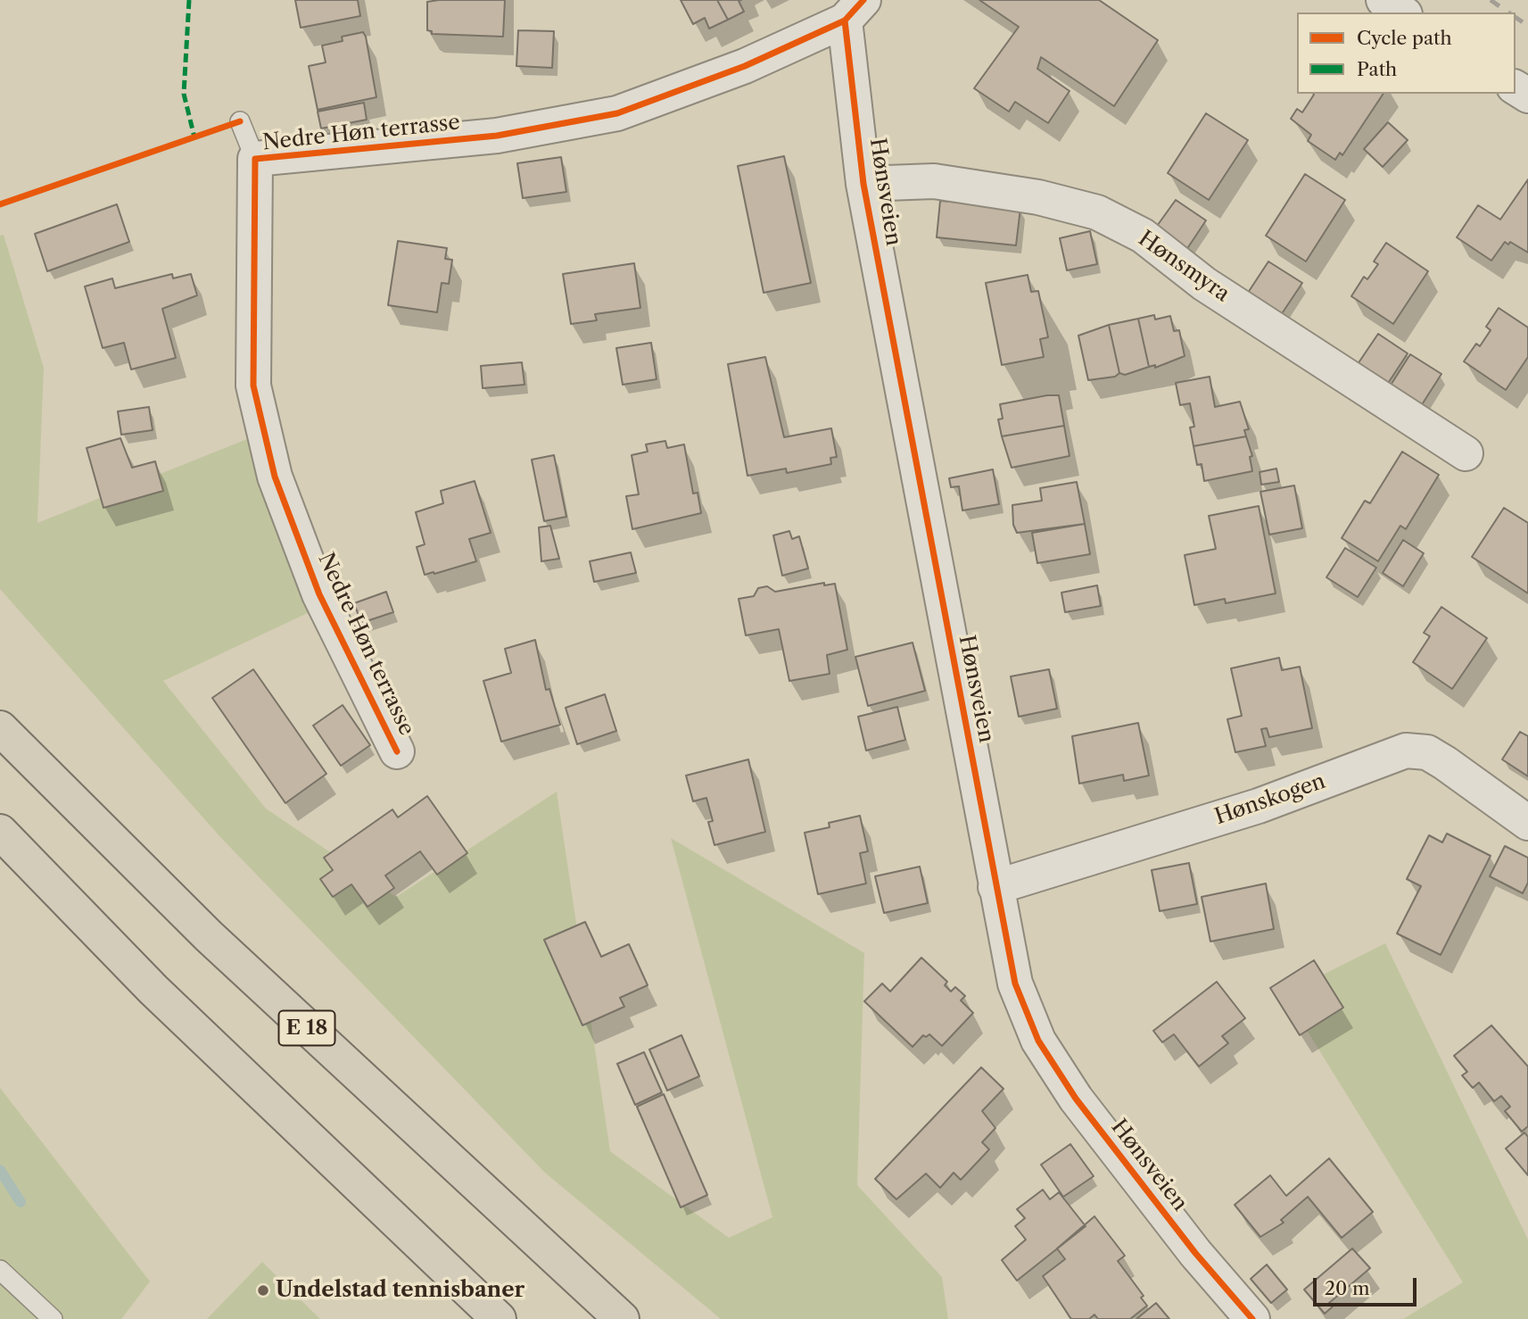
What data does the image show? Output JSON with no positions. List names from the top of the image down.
{
  "streets": {
    "highway": ["E 18"],
    "street": [
      "Nedre Høn terrasse",
      "Hønsveien",
      "Hønsmyra",
      "Hønskogen"
    ]
  },
  "crossings": [
    ["Nedre Høn terrasse", "Hønsveien"],
    ["Hønsveien", "Hønsmyra"],
    ["Hønsveien", "Hønskogen"]
  ],
  "places": ["Undelstad tennisbaner"],
  "legend": ["Cycle path", "Path"],
  "scale_bar": "20 m"
}
